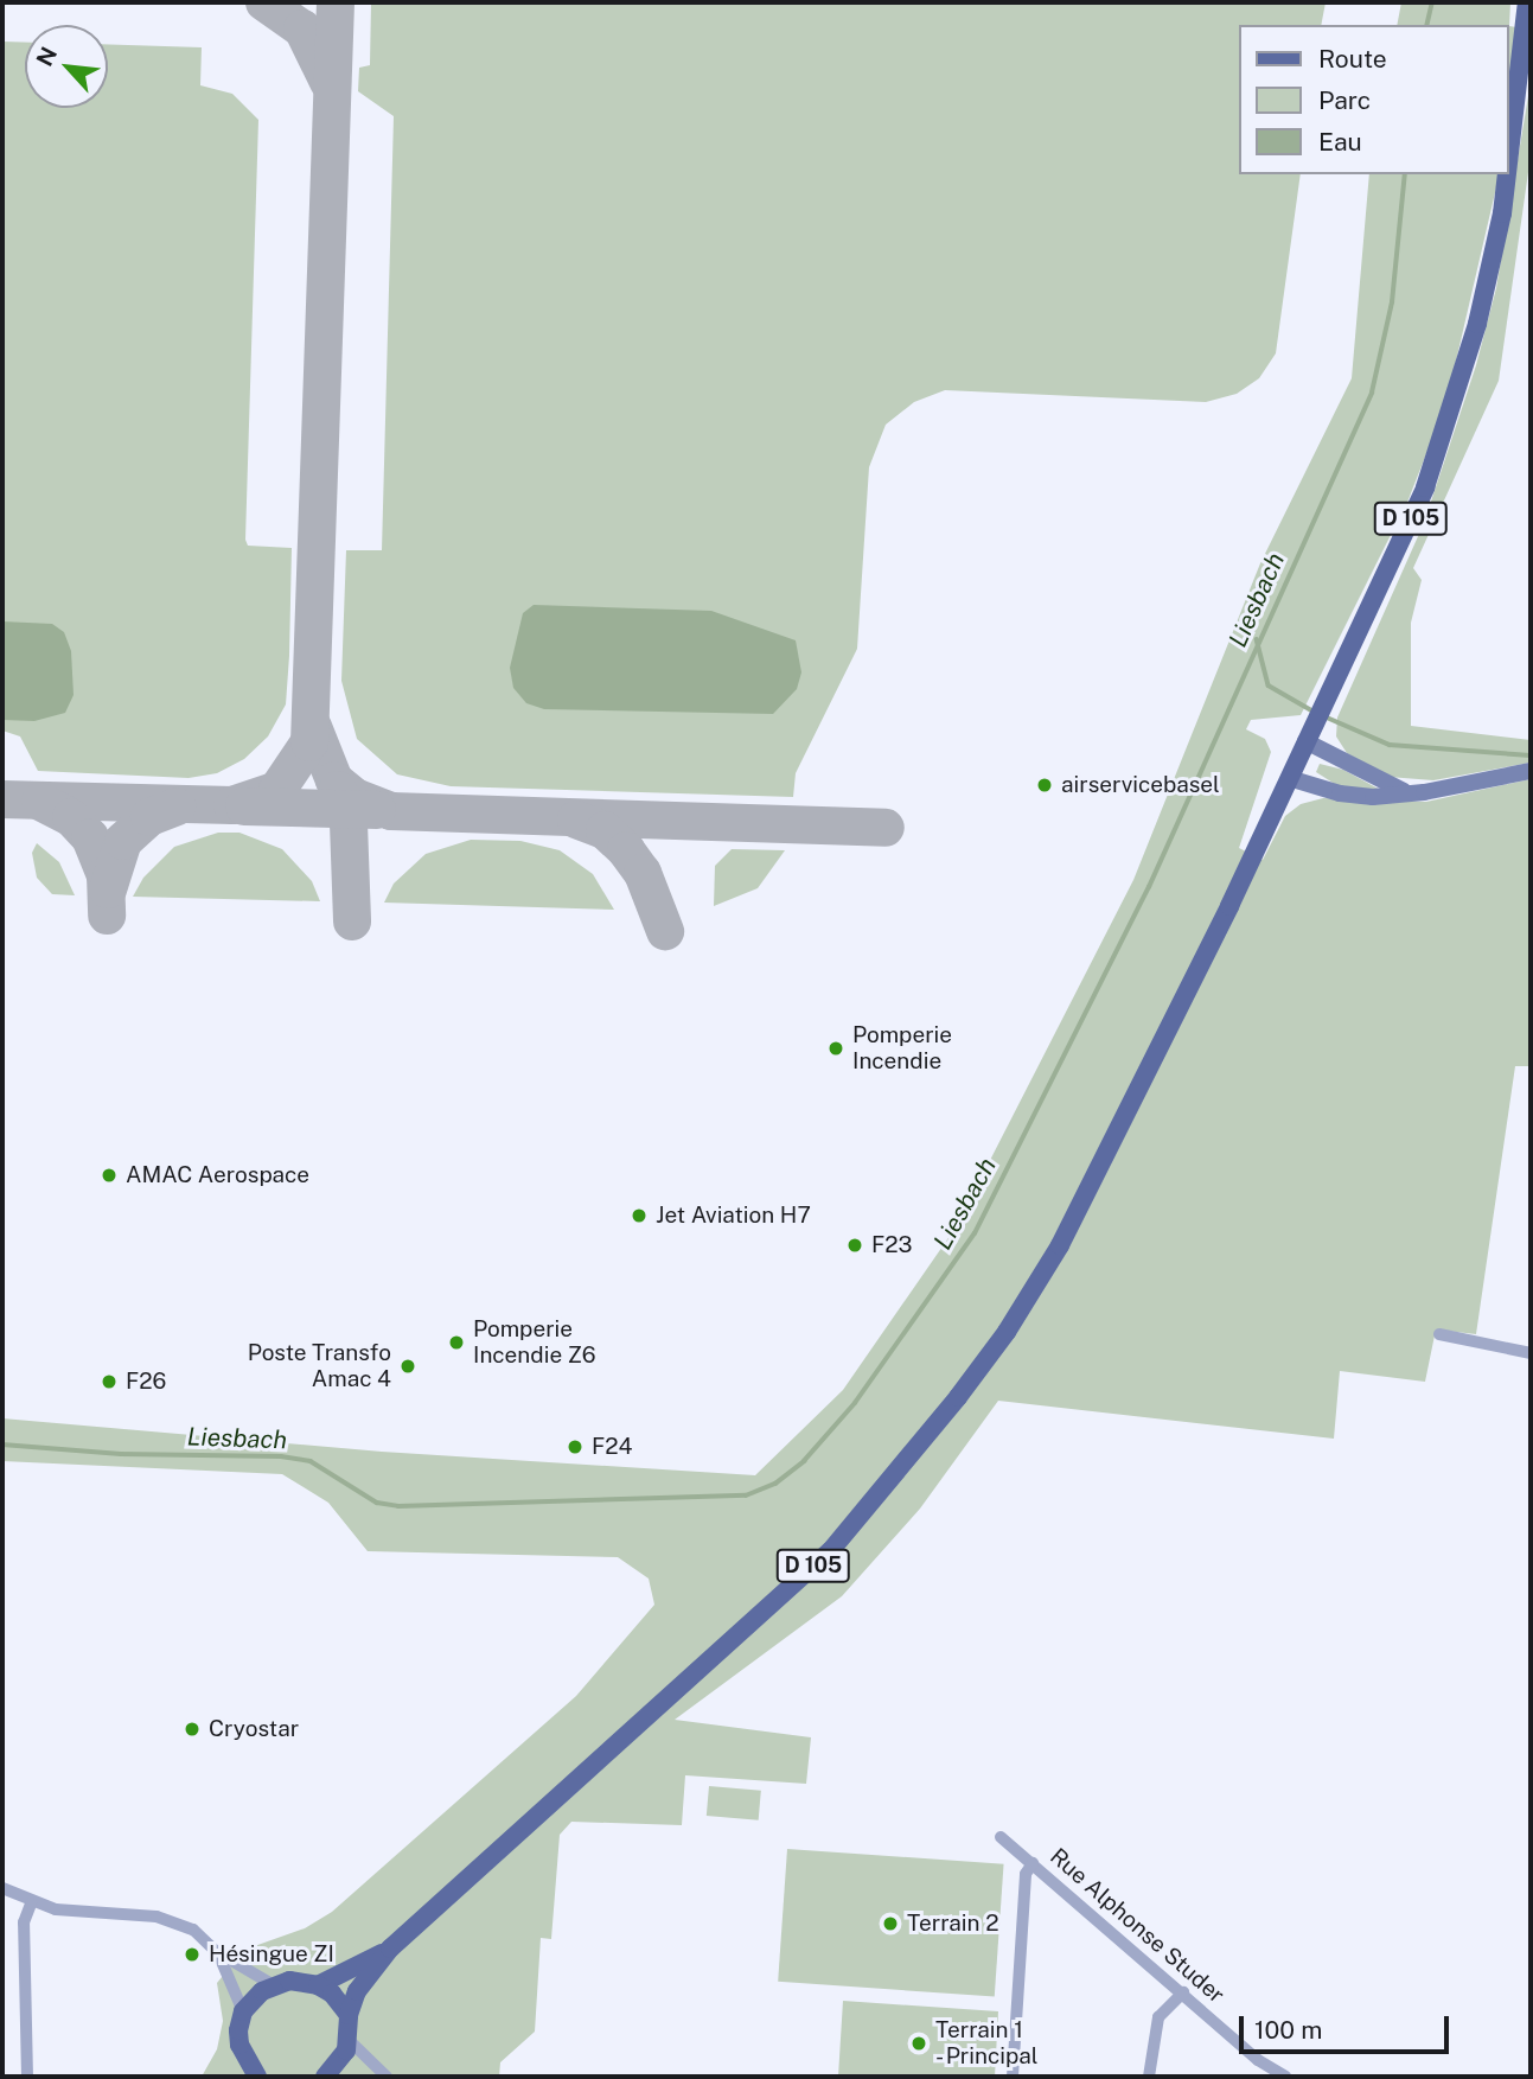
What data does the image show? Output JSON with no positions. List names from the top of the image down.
{
  "streets": {
    "main road": ["D 105"],
    "street": ["Rue Alphonse Studer"]
  },
  "water": ["Liesbach"],
  "places": [
    "airservicebasel",
    "Pomperie Incendie",
    "AMAC Aerospace",
    "Jet Aviation H7",
    "F23",
    "Pomperie Incendie Z6",
    "Poste Transfo Amac 4",
    "F26",
    "F24",
    "Cryostar",
    "Terrain 2",
    "Hésingue ZI",
    "Terrain 1 - Principal"
  ],
  "legend": ["Route", "Parc", "Eau"],
  "scale_bar": "100 m",
  "north": "top left"
}
